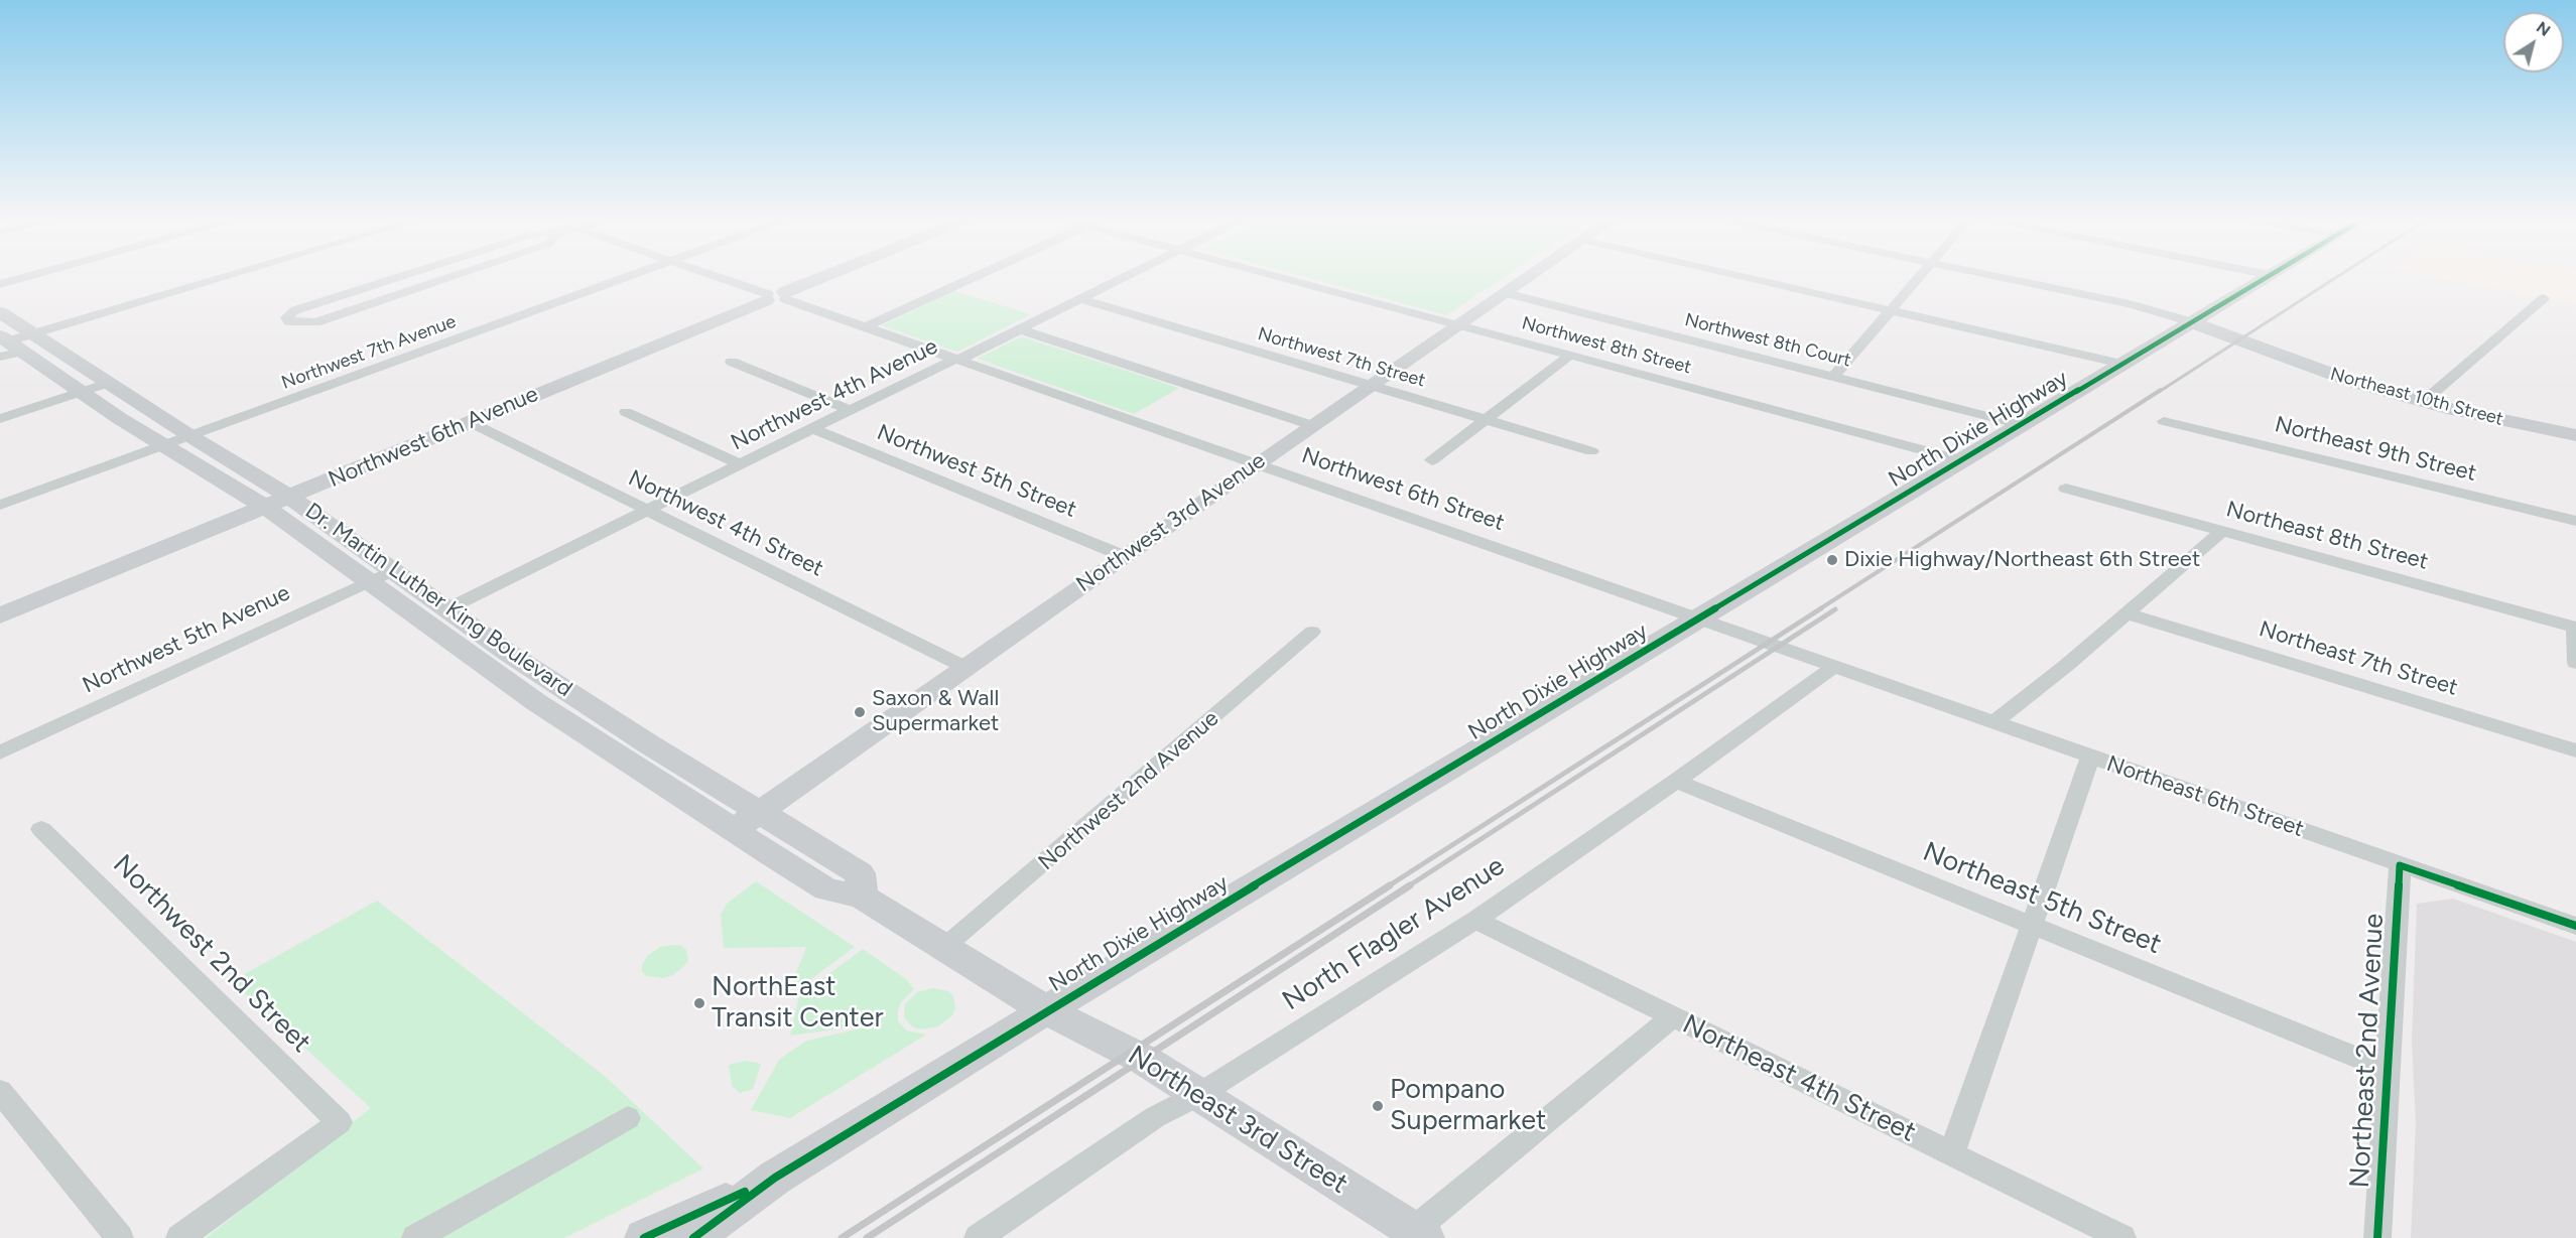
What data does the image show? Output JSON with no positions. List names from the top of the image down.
{
  "streets": {
    "main road": [
      "Northeast 10th Street",
      "North Dixie Highway",
      "Northwest 6th Avenue",
      "Northwest 3rd Avenue",
      "Dr. Martin Luther King Boulevard",
      "Northeast 3rd Street"
    ],
    "street": [
      "Northwest 8th Court",
      "Northwest 8th Street",
      "Northwest 7th Avenue",
      "Northwest 7th Street",
      "Northwest 4th Avenue",
      "Northeast 9th Street",
      "Northwest 5th Street",
      "Northwest 6th Street",
      "Northwest 4th Street",
      "Northeast 8th Street",
      "Northwest 5th Avenue",
      "Northeast 7th Street",
      "Northwest 2nd Avenue",
      "Northeast 6th Street",
      "Northeast 5th Street",
      "North Flagler Avenue",
      "Northwest 2nd Street",
      "Northeast 2nd Avenue",
      "Northeast 4th Street"
    ]
  },
  "crossings": [
    ["Northwest 8th Court", "North Dixie Highway"],
    ["Northwest 8th Court", "Northwest 3rd Avenue"],
    ["Northwest 8th Street", "North Dixie Highway"],
    ["Northwest 8th Street", "Northwest 3rd Avenue"],
    ["Northwest 7th Avenue", "Dr. Martin Luther King Boulevard"],
    ["Northwest 7th Street", "Northwest 4th Avenue"],
    ["Northwest 7th Street", "Northwest 3rd Avenue"],
    ["Northwest 4th Avenue", "Northwest 5th Street"],
    ["Northwest 4th Avenue", "Northwest 6th Street"],
    ["Northwest 4th Avenue", "Northwest 4th Street"],
    ["Northwest 4th Avenue", "Dr. Martin Luther King Boulevard"],
    ["Northeast 10th Street", "North Dixie Highway"],
    ["North Dixie Highway", "Northwest 6th Street"],
    ["North Dixie Highway", "Dr. Martin Luther King Boulevard"],
    ["North Dixie Highway", "Northeast 3rd Street"],
    ["Northwest 6th Avenue", "Northwest 6th Street"],
    ["Northwest 6th Avenue", "Northwest 4th Street"],
    ["Northwest 6th Avenue", "Dr. Martin Luther King Boulevard"],
    ["Northwest 5th Street", "Northwest 3rd Avenue"],
    ["Northwest 6th Street", "Northwest 3rd Avenue"],
    ["Northwest 6th Street", "Northeast 6th Street"],
    ["Northwest 6th Street", "North Flagler Avenue"],
    ["Northwest 3rd Avenue", "Northwest 4th Street"],
    ["Northwest 3rd Avenue", "Dr. Martin Luther King Boulevard"],
    ["Dr. Martin Luther King Boulevard", "Northwest 5th Avenue"],
    ["Dr. Martin Luther King Boulevard", "Northwest 2nd Avenue"],
    ["Dr. Martin Luther King Boulevard", "Northeast 3rd Street"],
    ["Northeast 6th Street", "North Flagler Avenue"],
    ["Northeast 6th Street", "Northeast 2nd Avenue"],
    ["Northeast 5th Street", "North Flagler Avenue"],
    ["Northeast 5th Street", "Northeast 2nd Avenue"],
    ["North Flagler Avenue", "Northeast 4th Street"],
    ["North Flagler Avenue", "Northeast 3rd Street"]
  ],
  "places": [
    "Dixie Highway/Northeast 6th Street",
    "Saxon & Wall Supermarket",
    "NorthEast Transit Center",
    "Pompano Supermarket"
  ],
  "north": "top right"
}
